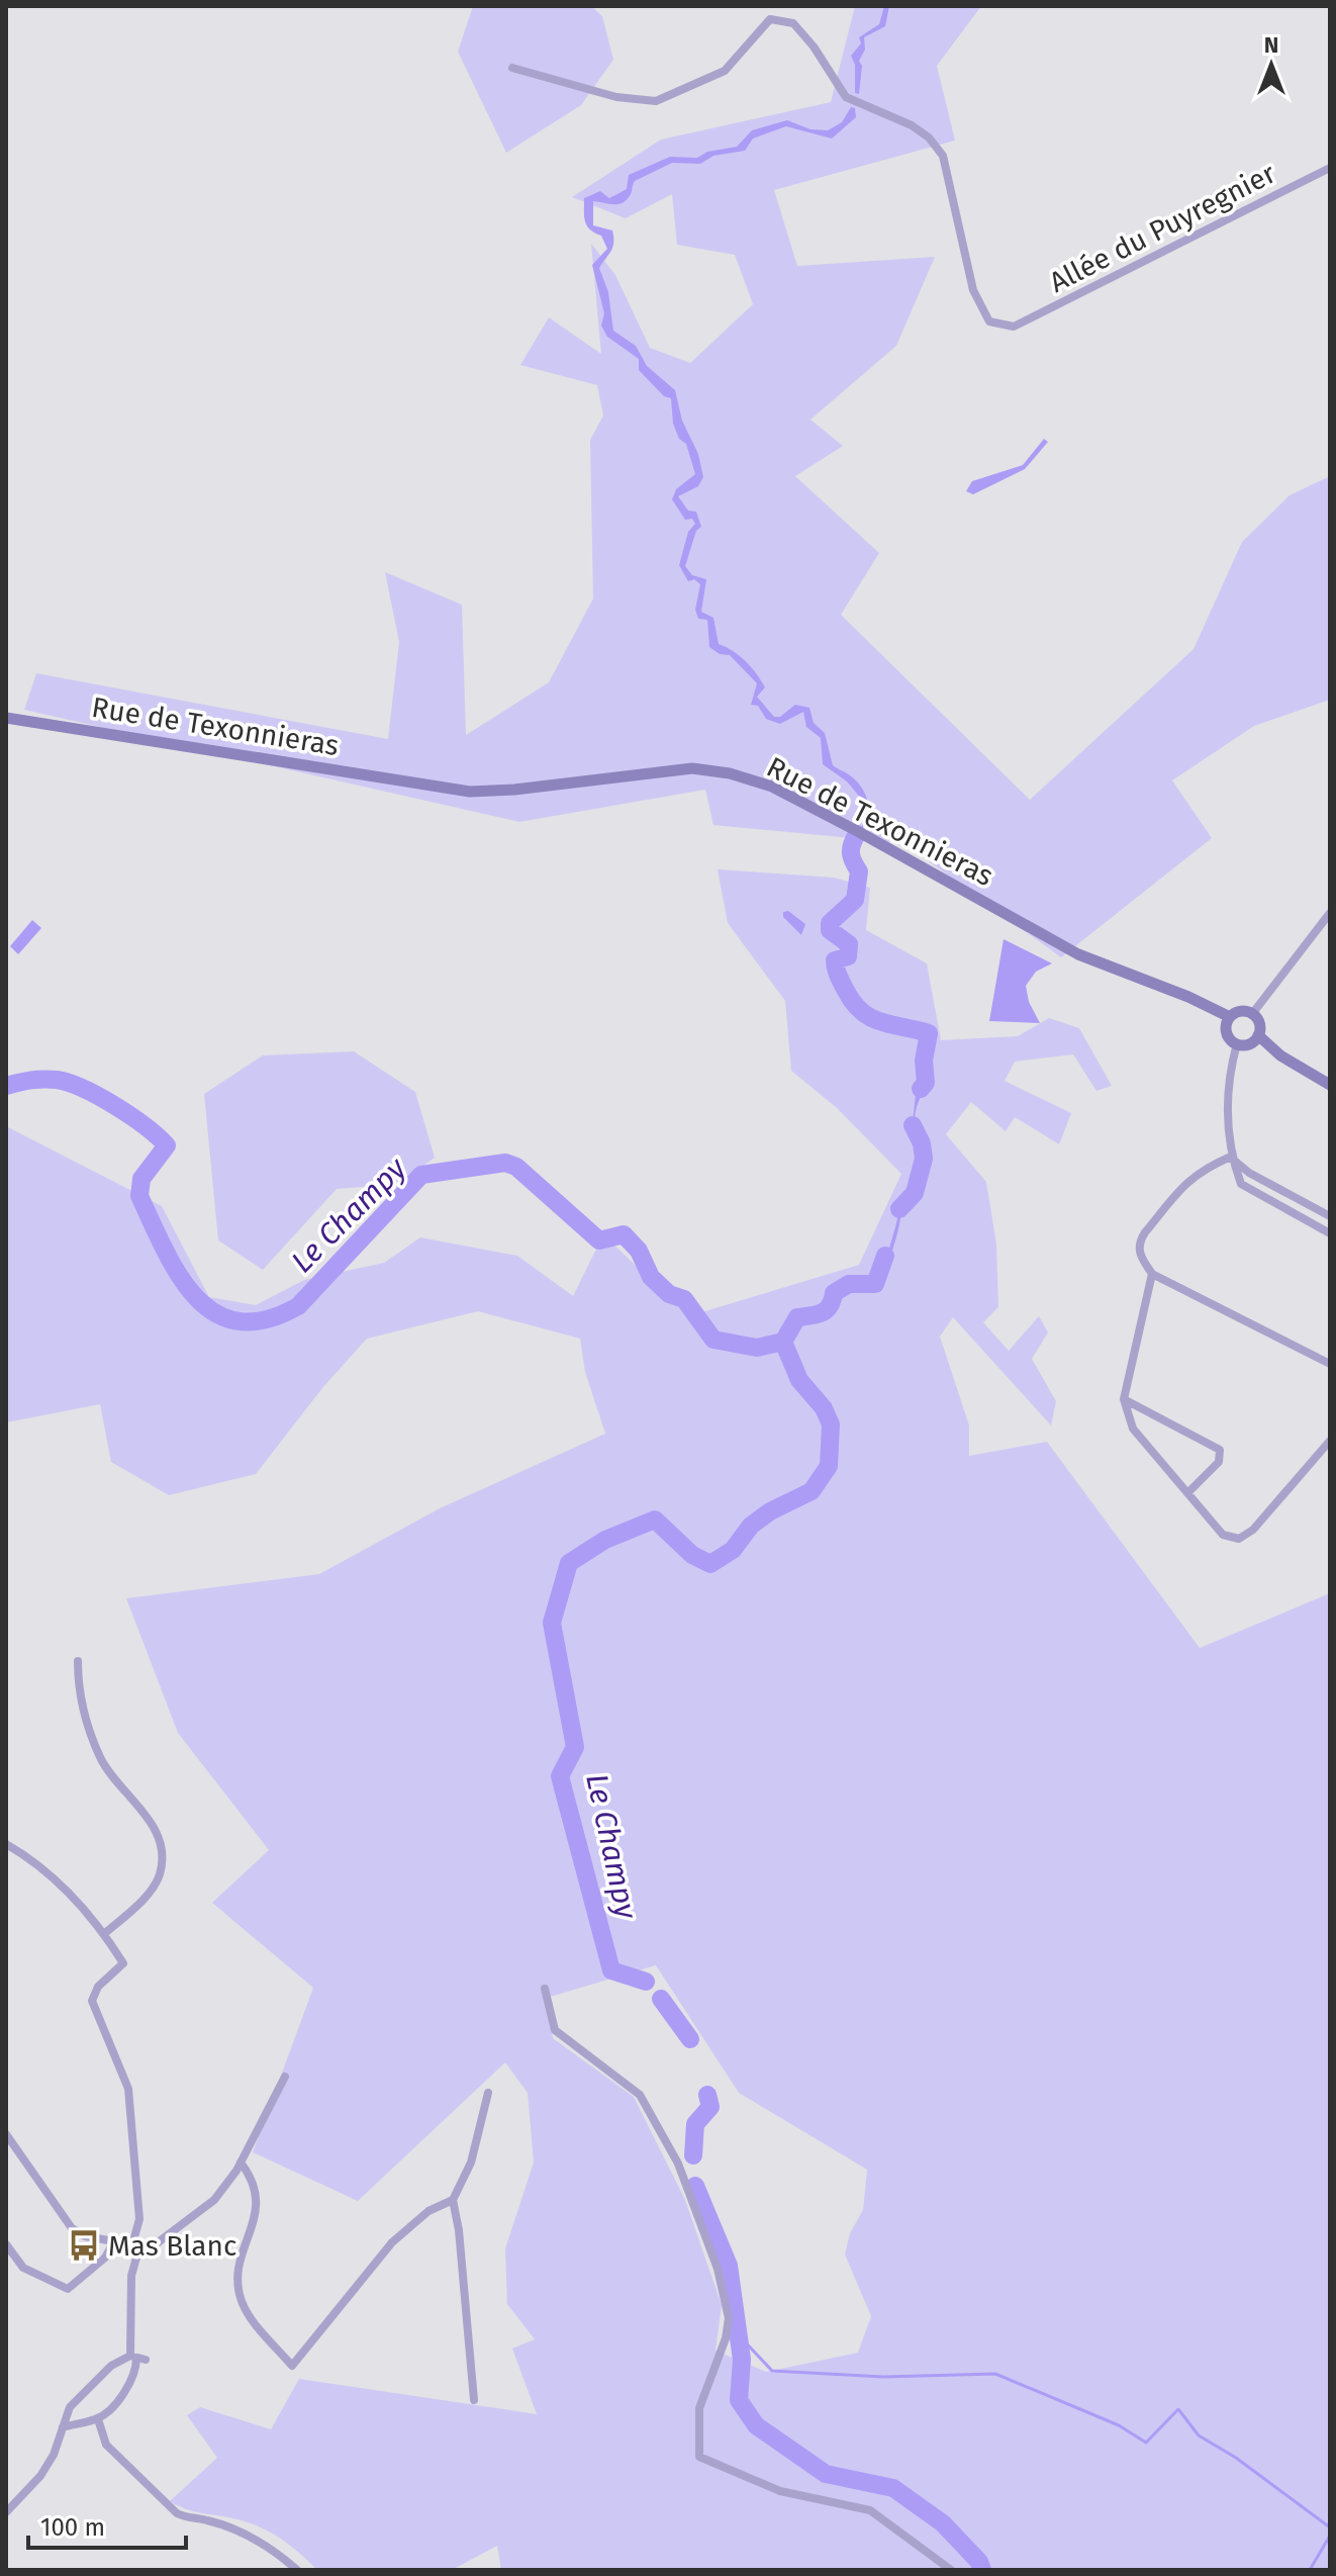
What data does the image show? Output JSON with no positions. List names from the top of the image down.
{
  "streets": {
    "main road": ["Rue de Texonnieras"],
    "street": ["Allée du Puyregnier"]
  },
  "water": ["Le Champy"],
  "places": {
    "bus stop": ["Mas Blanc"]
  },
  "scale_bar": "100 m",
  "north": "top"
}
